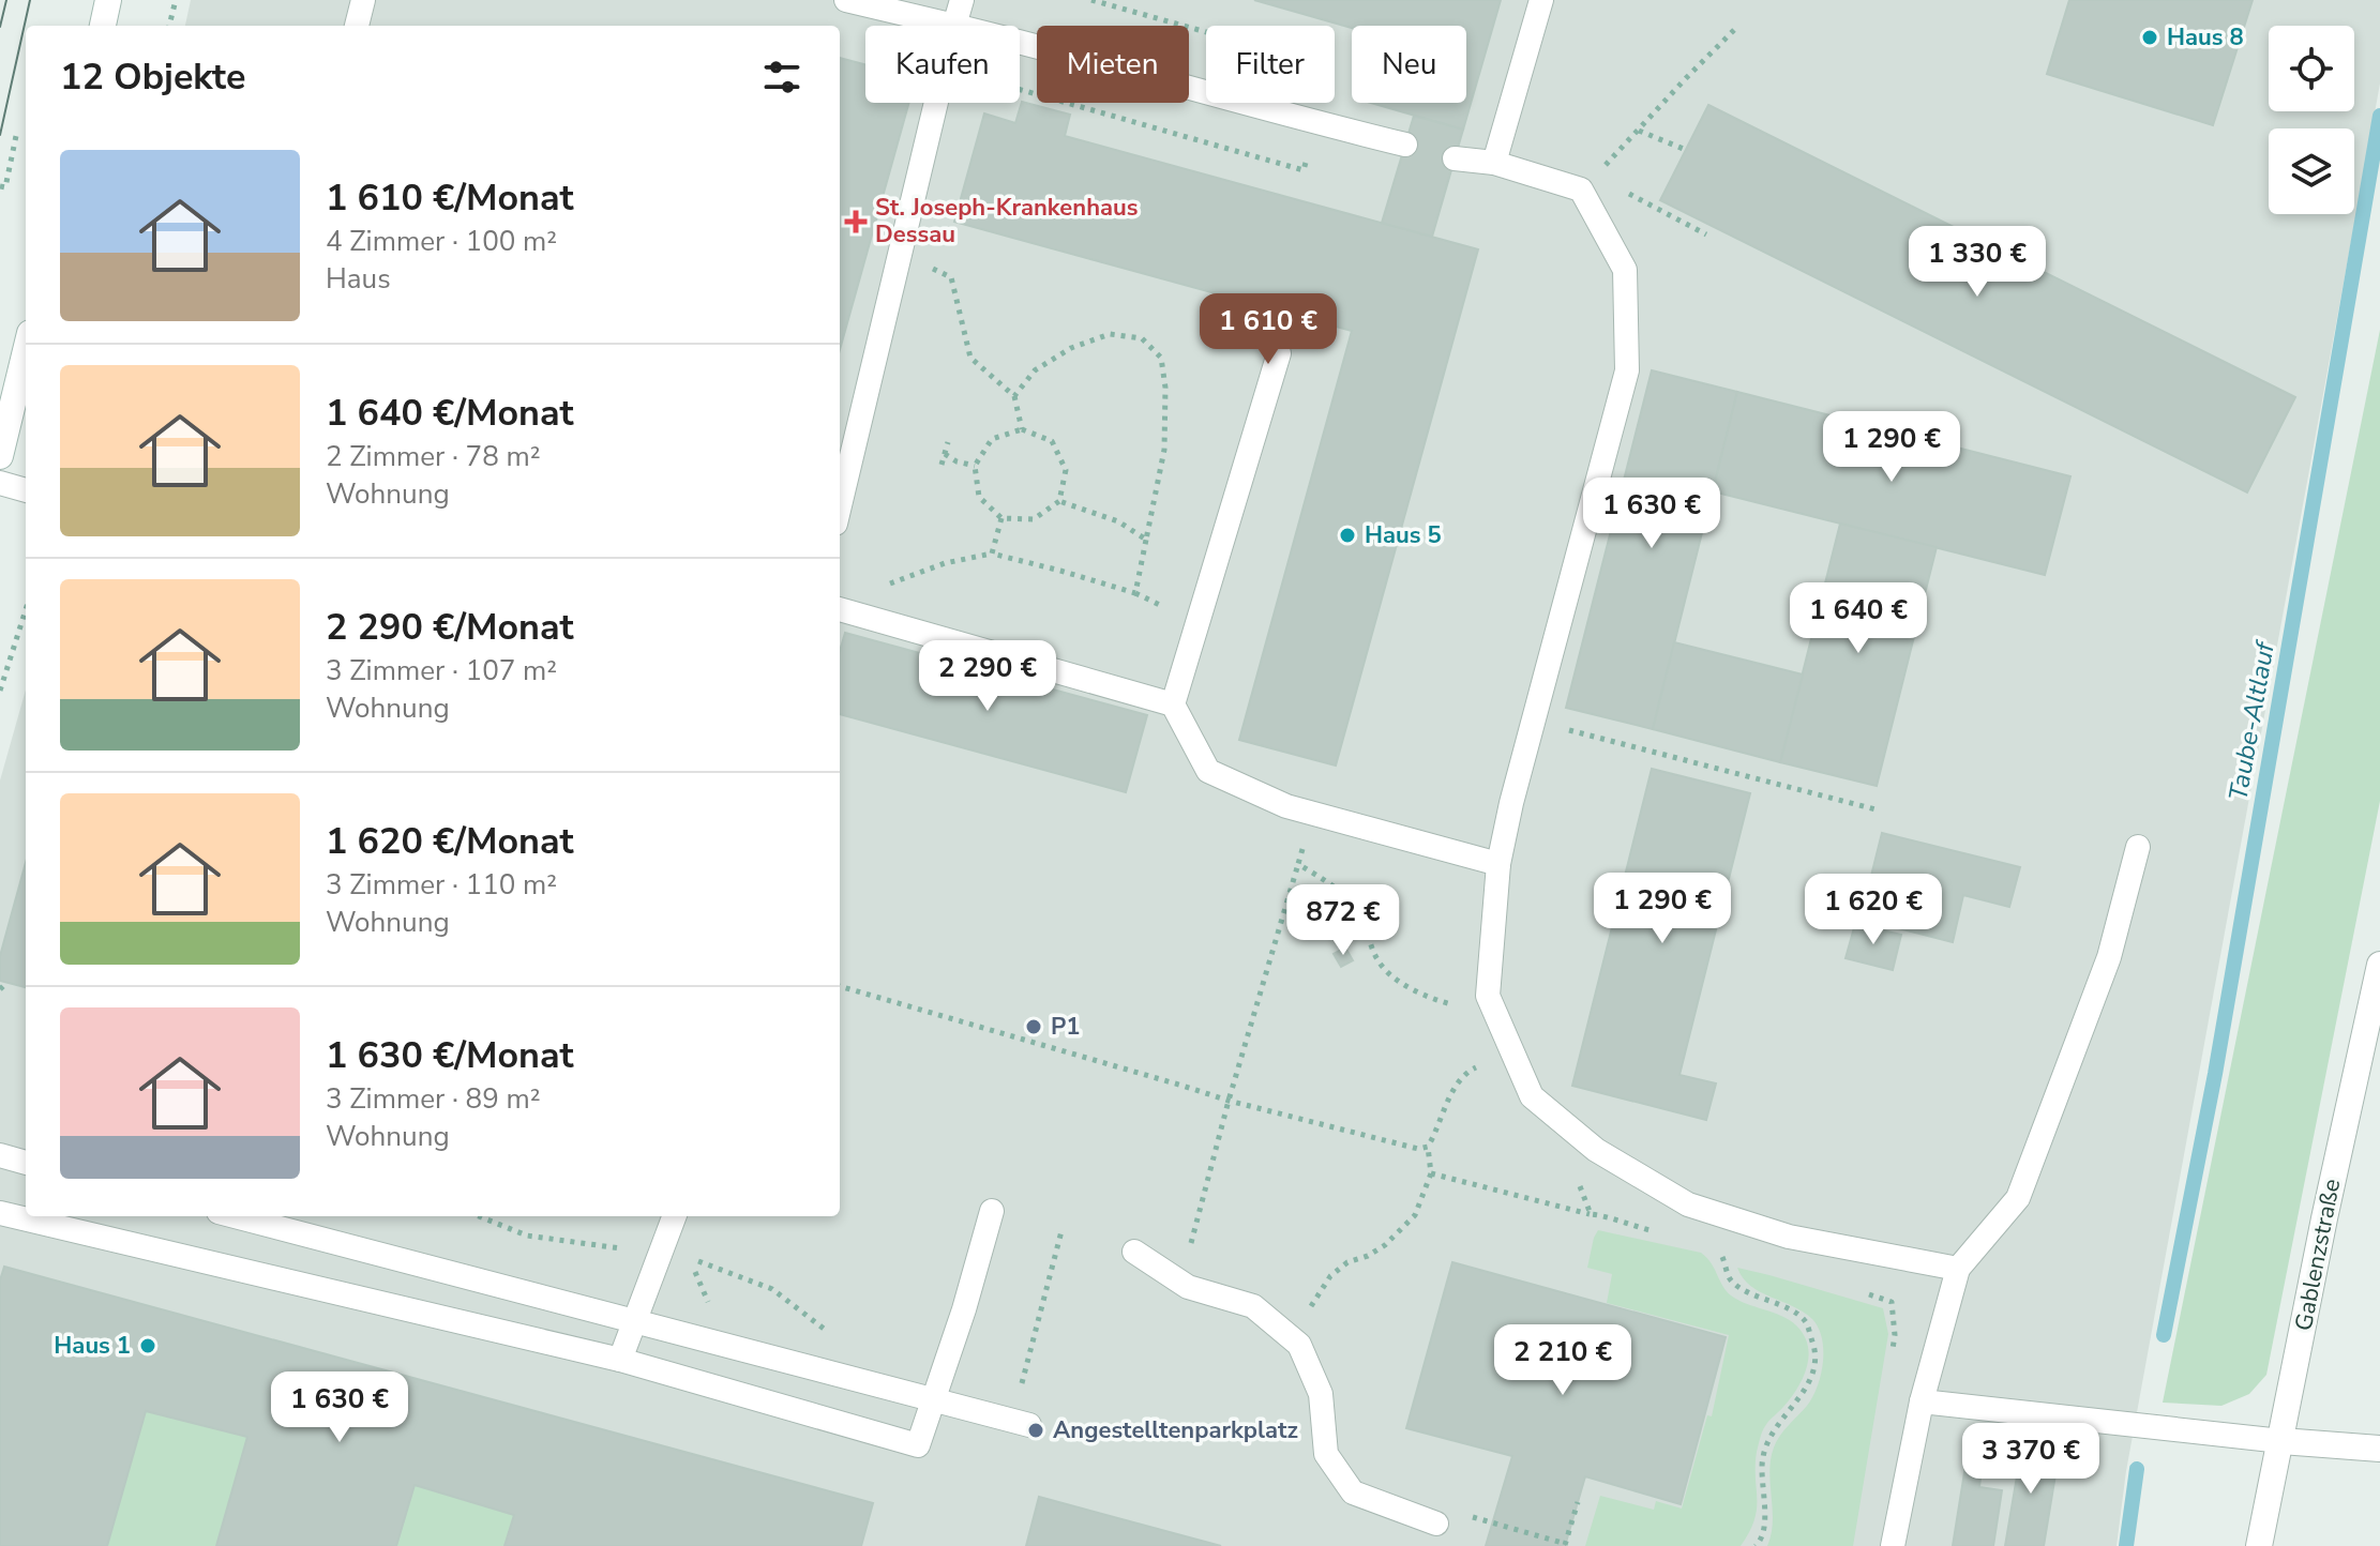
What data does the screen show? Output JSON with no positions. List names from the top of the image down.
{
  "streets": {
    "street": ["Gablenzstraße"]
  },
  "water": ["Taube-Altlauf"],
  "places": {
    "other": [
      "Haus 8",
      "Haus 5",
      "P1",
      "Haus 1",
      "Angestelltenparkplatz"
    ],
    "health": ["St. Joseph-Krankenhaus Dessau"]
  },
  "page": {
    "chip": [
      "Kaufen",
      "Mieten",
      "Filter",
      "Neu"
    ],
    "heading": "12 Objekte",
    "list": [
      {
        "name": "1 610 €/Monat",
        "note": "4 Zimmer · 100 m² · Haus"
      },
      {
        "name": "1 640 €/Monat",
        "note": "2 Zimmer · 78 m² · Wohnung"
      },
      {
        "name": "2 290 €/Monat",
        "note": "3 Zimmer · 107 m² · Wohnung"
      },
      {
        "name": "1 620 €/Monat",
        "note": "3 Zimmer · 110 m² · Wohnung"
      },
      {
        "name": "1 630 €/Monat",
        "note": "3 Zimmer · 89 m² · Wohnung"
      }
    ],
    "price": [
      "1 330 €",
      "1 610 €",
      "1 290 €",
      "1 630 €",
      "1 640 €",
      "2 290 €",
      "1 290 €",
      "1 620 €",
      "872 €",
      "2 210 €",
      "1 630 €",
      "3 370 €"
    ]
  }
}
